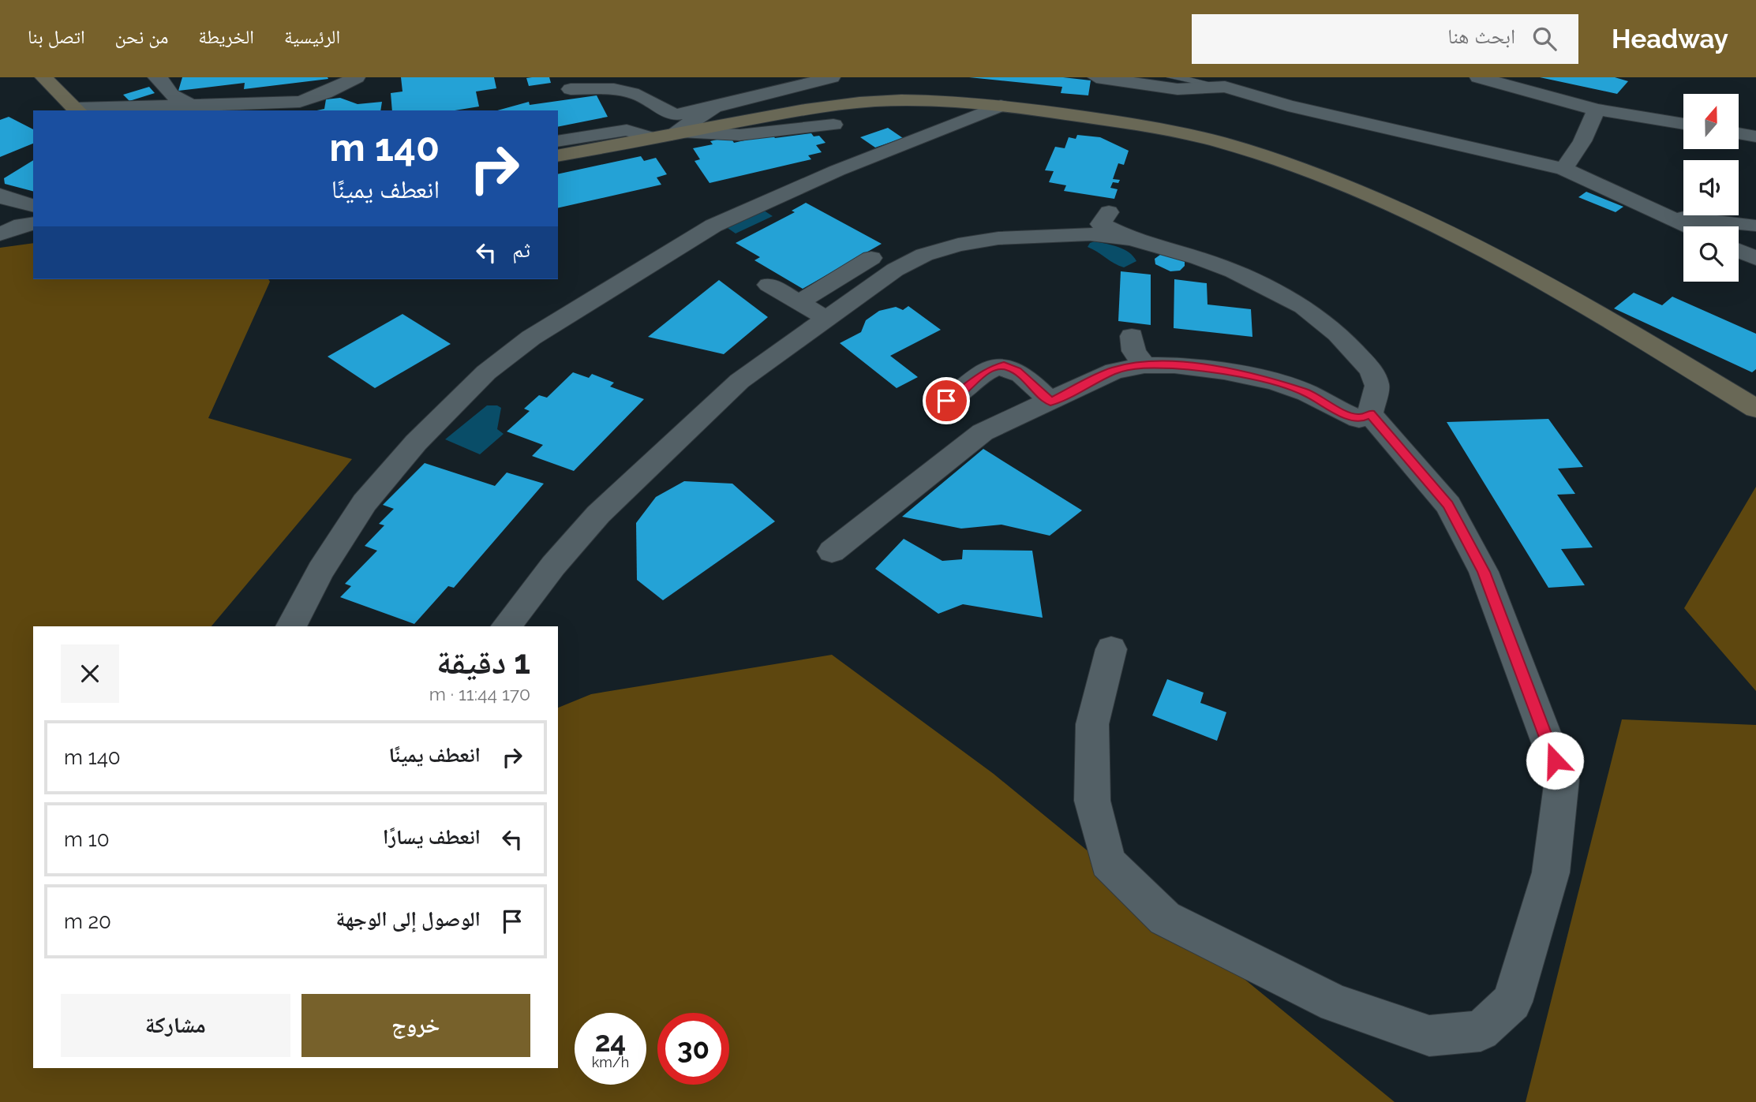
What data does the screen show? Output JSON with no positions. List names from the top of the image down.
{
  "north": "top",
  "page": {
    "header": "Headway",
    "search": "ابحث هنا",
    "nav": [
      "الرئيسية",
      "الخريطة",
      "من نحن",
      "اتصل بنا"
    ],
    "turn": ["140 m", "انعطف يمينًا"],
    "then": "ثم",
    "heading": ["1 دقيقة", "170 m · 11:44"],
    "list": [
      {
        "name": "انعطف يمينًا",
        "value": "140 m"
      },
      {
        "name": "انعطف يسارًا",
        "value": "10 m"
      },
      {
        "name": "الوصول إلى الوجهة",
        "value": "20 m"
      }
    ],
    "buttons": ["خروج", "مشاركة"],
    "speed": "24 km/h",
    "limit": "30"
  }
}
